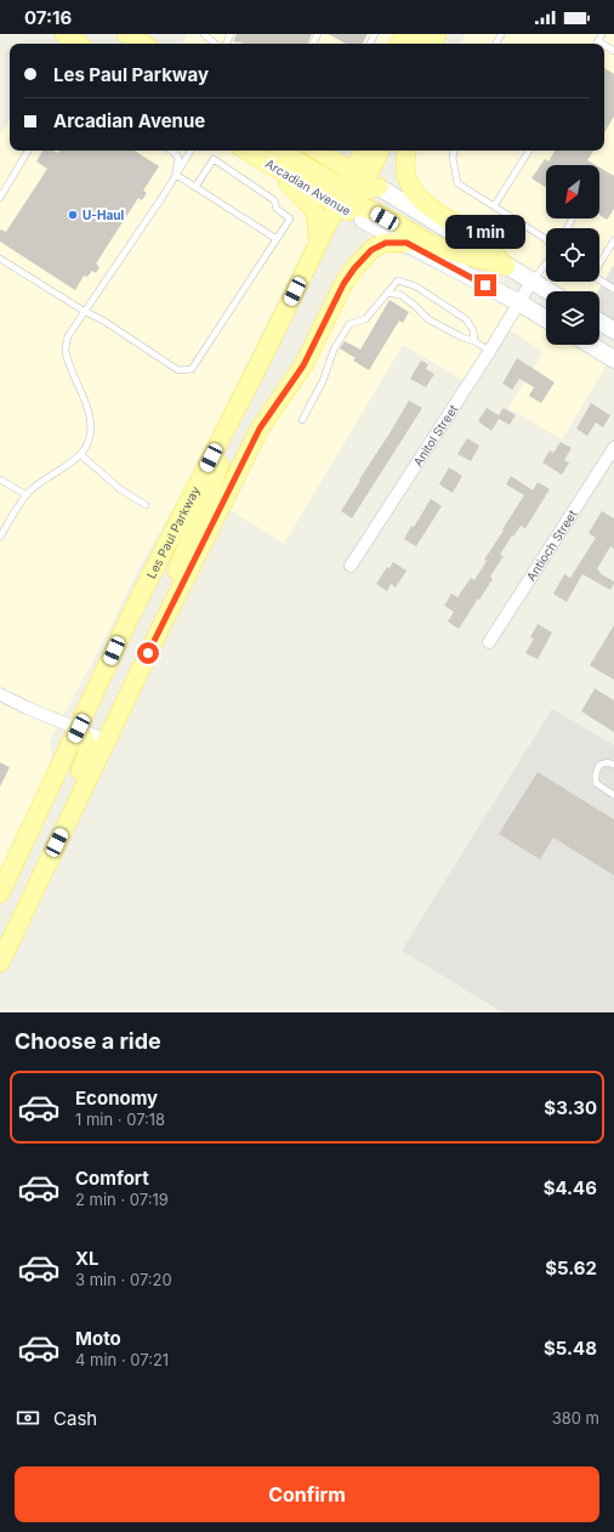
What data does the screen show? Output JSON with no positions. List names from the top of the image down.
{
  "streets": {
    "main road": ["Arcadian Avenue", "Les Paul Parkway"],
    "street": ["Anitol Street", "Antioch Street"]
  },
  "crossings": [
    ["Arcadian Avenue", "Anitol Street"],
    ["Arcadian Avenue", "Les Paul Parkway"]
  ],
  "places": ["U-Haul"],
  "north": "bottom left",
  "page": {
    "status": "07:16",
    "banner": ["Les Paul Parkway", "Arcadian Avenue"],
    "bubble": "1 min",
    "heading": "Choose a ride",
    "list": [
      {
        "name": "Economy",
        "note": "1 min · 07:18",
        "value": "$3.30"
      },
      {
        "name": "Comfort",
        "note": "2 min · 07:19",
        "value": "$4.46"
      },
      {
        "name": "XL",
        "note": "3 min · 07:20",
        "value": "$5.62"
      },
      {
        "name": "Moto",
        "note": "4 min · 07:21",
        "value": "$5.48"
      }
    ],
    "pay": ["Cash", "380 m"],
    "buttons": "Confirm"
  }
}
